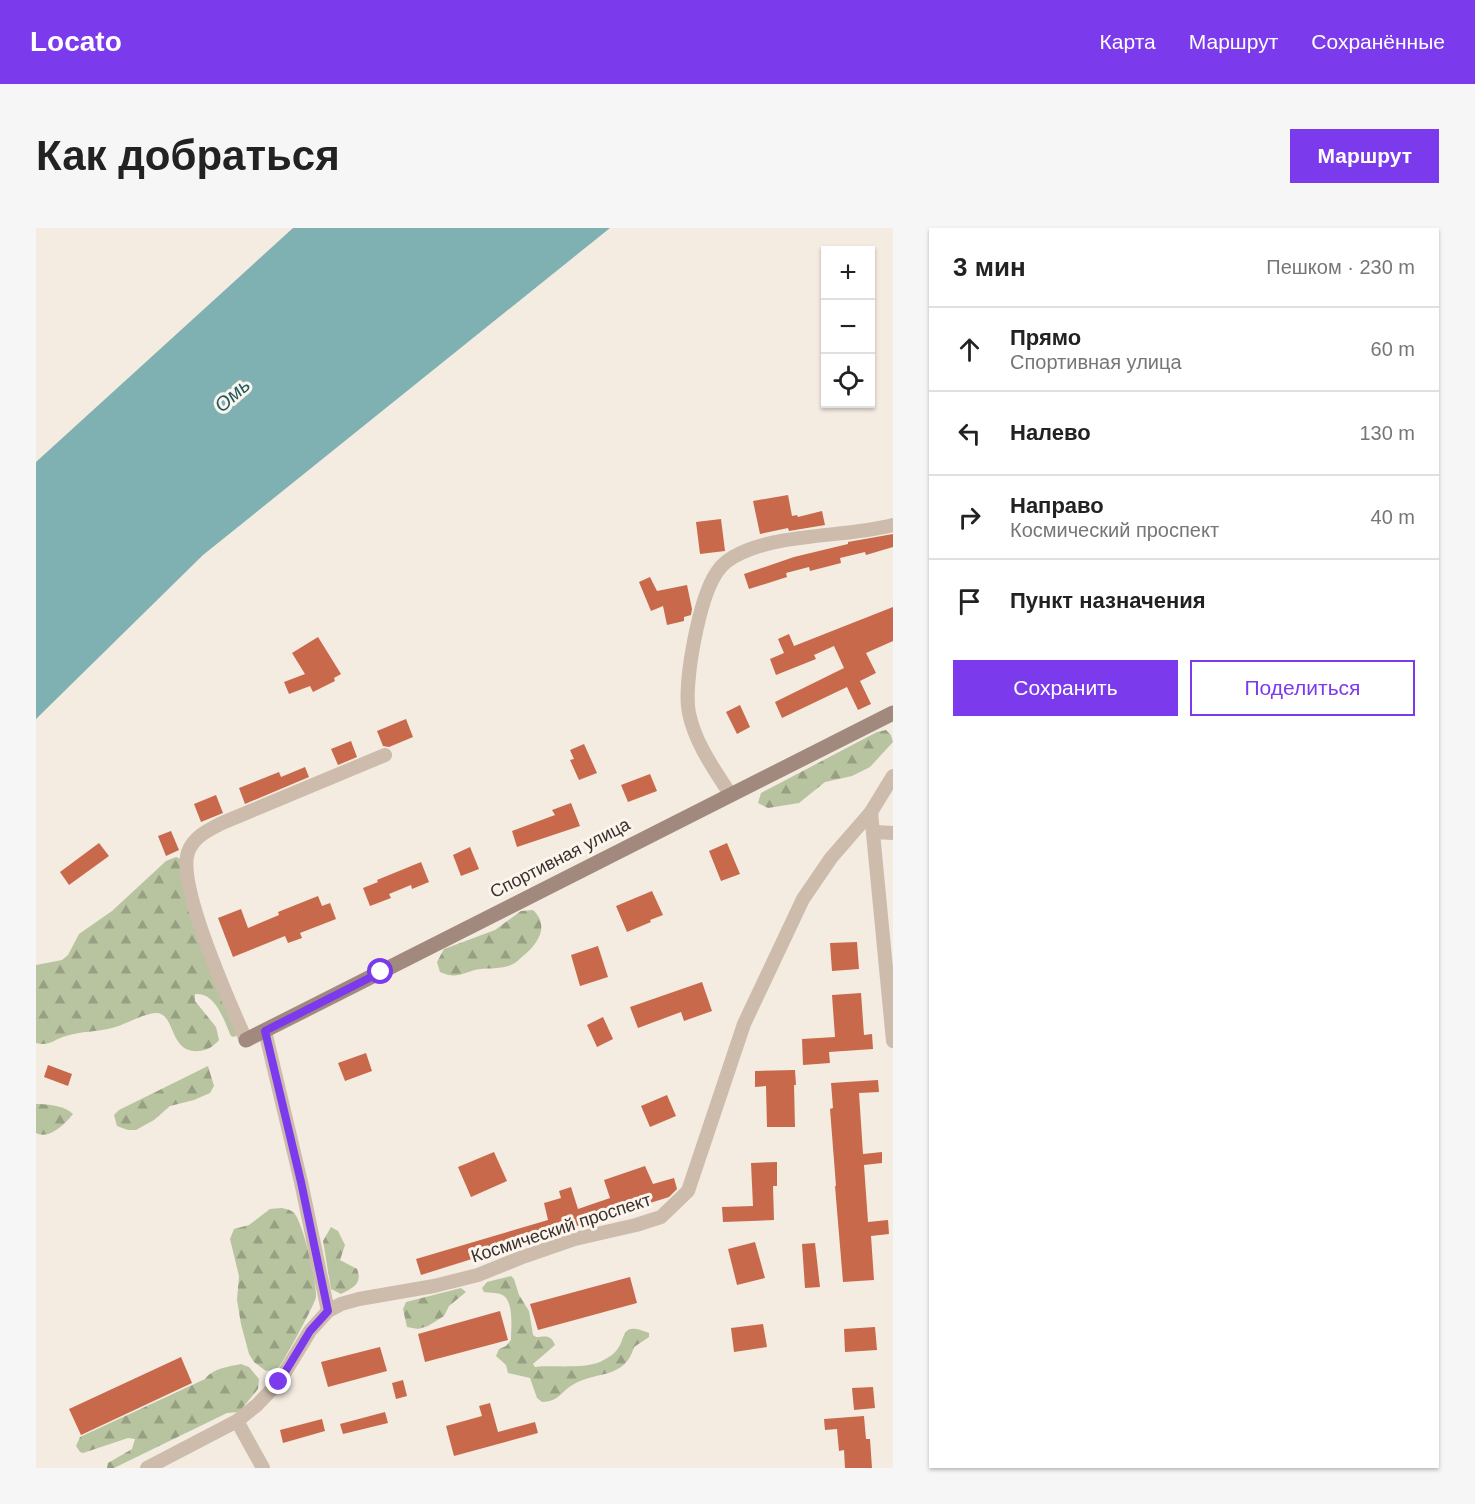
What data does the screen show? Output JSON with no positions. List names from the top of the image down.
{
  "streets": {
    "street": ["Спортивная улица", "Космический проспект"]
  },
  "water": ["Омь"],
  "page": {
    "header": "Locato",
    "nav": ["Карта", "Маршрут", "Сохранённые"],
    "buttons": [
      "Маршрут",
      ["Сохранить", "Поделиться"]
    ],
    "title": "Как добраться",
    "heading": ["3 мин", "Пешком · 230 m"],
    "map_buttons": ["+", "−"],
    "list": [
      ["Прямо", "Спортивная улица", "60 m"],
      ["Налево", "130 m"],
      ["Направо", "Космический проспект", "40 m"],
      "Пункт назначения"
    ]
  }
}
